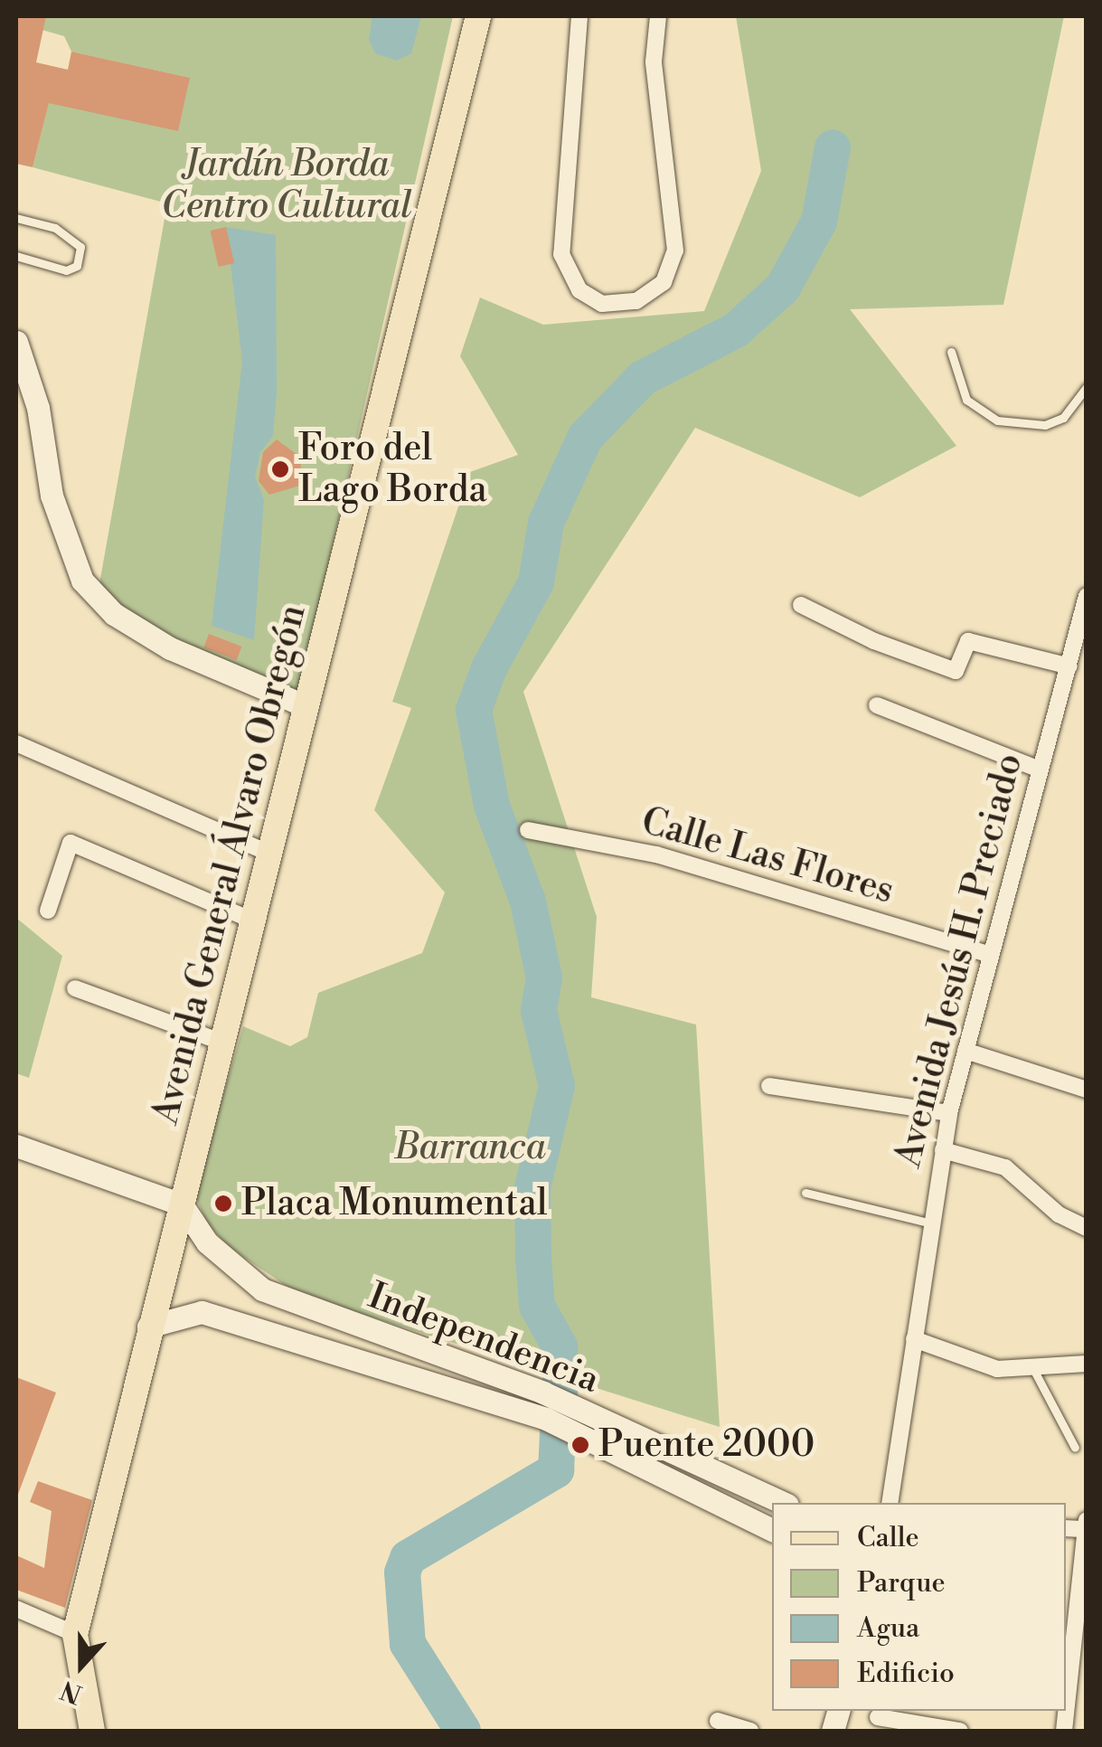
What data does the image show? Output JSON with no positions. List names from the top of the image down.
{
  "streets": {
    "main road": ["Avenida General Álvaro Obregón"],
    "street": ["Calle Las Flores", "Avenida Jesús H. Preciado", "Independencia"]
  },
  "crossings": [
    ["Calle Las Flores", "Avenida Jesús H. Preciado"],
    ["Avenida General Álvaro Obregón", "Independencia"]
  ],
  "parks": ["Jardín Borda Centro Cultural", "Barranca"],
  "places": ["Foro del Lago Borda", "Placa Monumental", "Puente 2000"],
  "legend": [
    "Calle",
    "Parque",
    "Agua",
    "Edificio"
  ],
  "north": "bottom"
}
